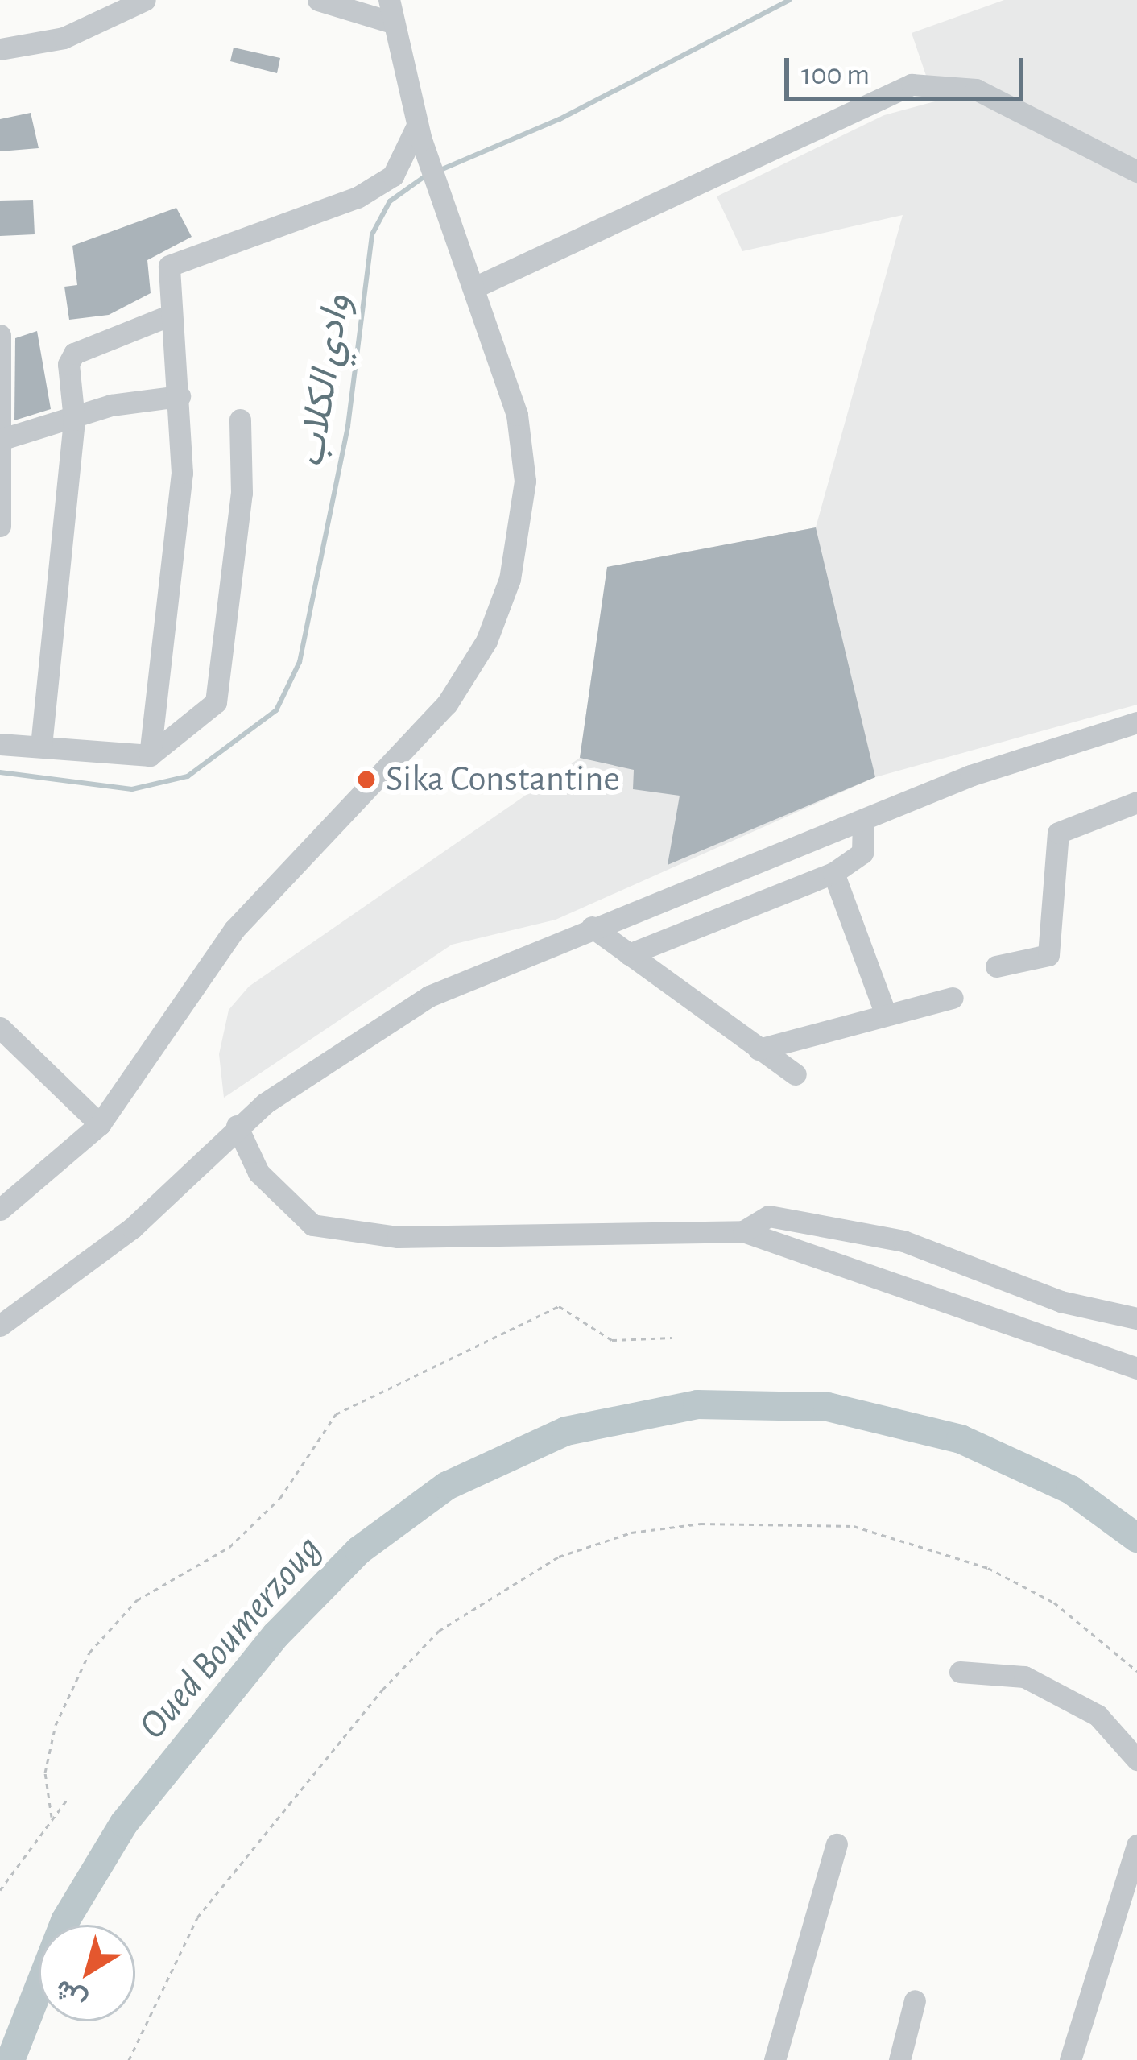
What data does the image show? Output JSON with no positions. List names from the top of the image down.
{
  "water": ["وادي الكلاب", "Oued Boumerzoug"],
  "places": ["Sika Constantine"],
  "scale_bar": "100 m",
  "north": "bottom left"
}
